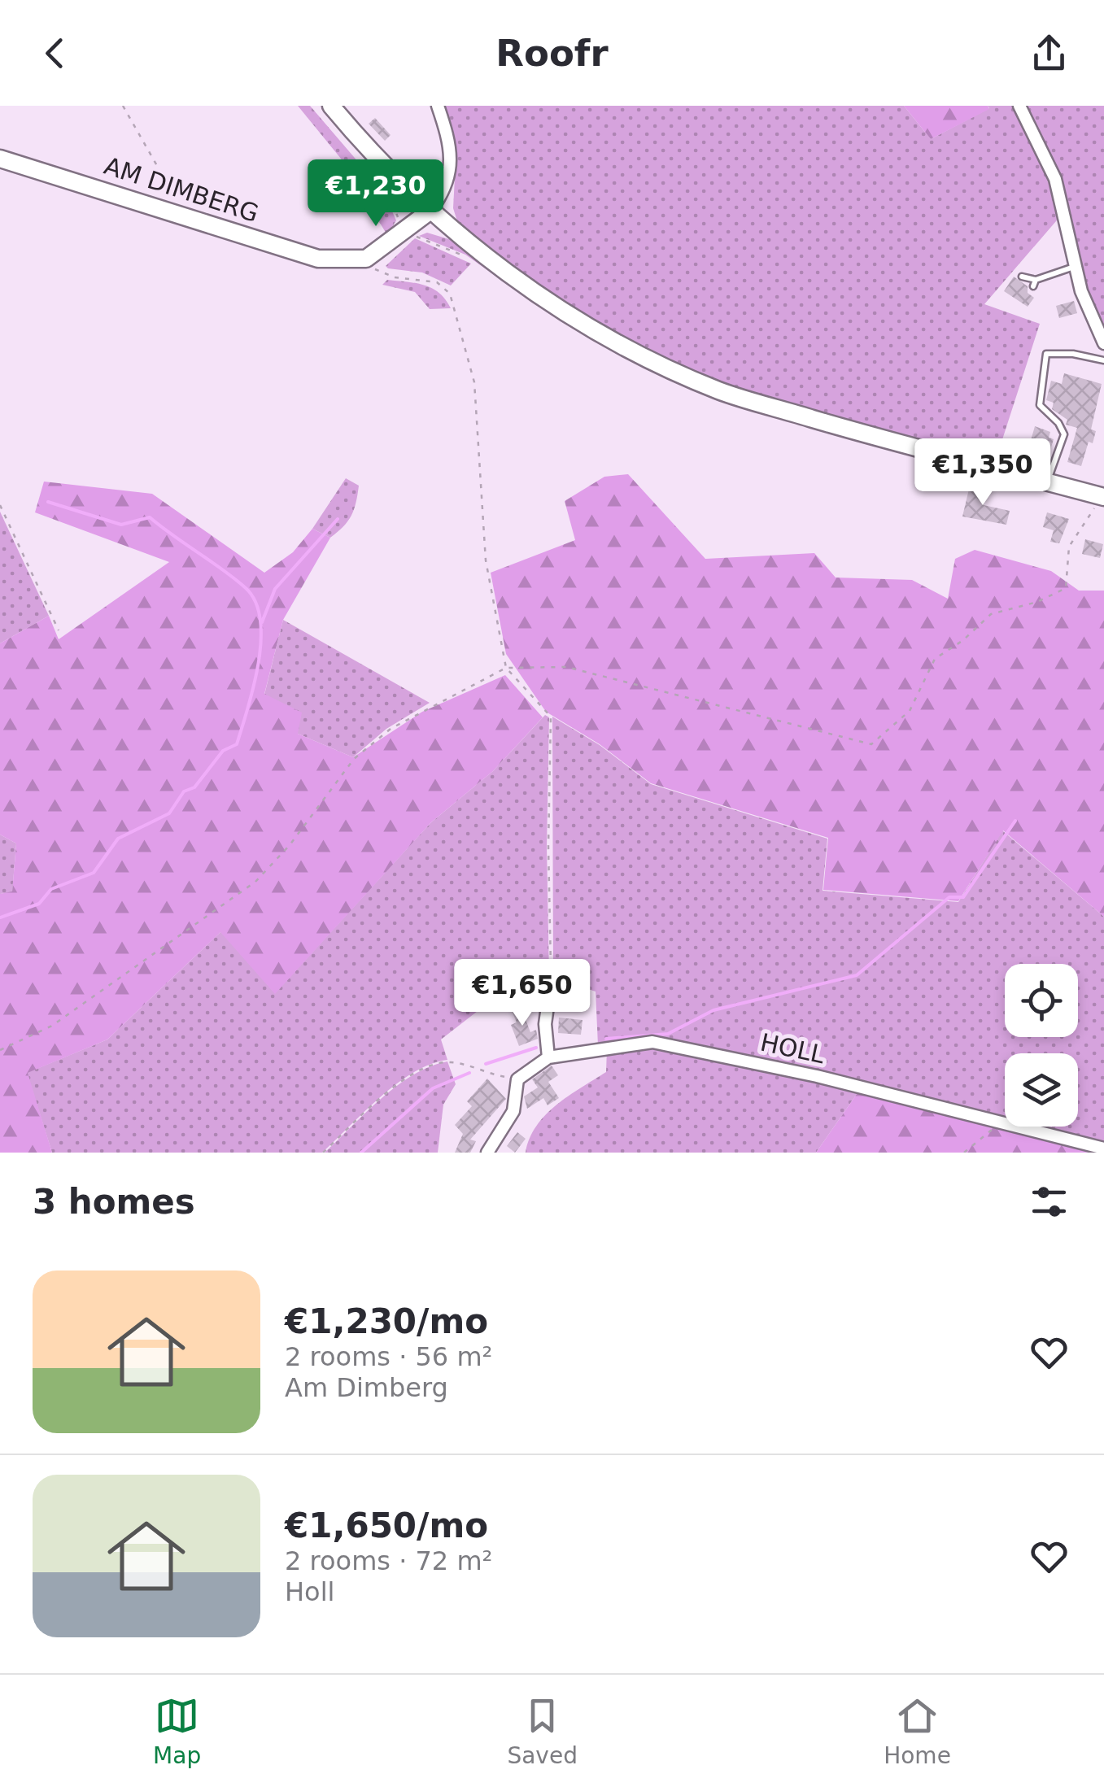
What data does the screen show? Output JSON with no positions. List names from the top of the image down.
{
  "streets": {
    "main road": ["AM DIMBERG"],
    "street": ["HOLL"]
  },
  "page": {
    "header": "Roofr",
    "price": ["€1,230", "€1,350", "€1,650"],
    "heading": "3 homes",
    "list": [
      {
        "name": "€1,230/mo",
        "note": "2 rooms · 56 m² · Am Dimberg"
      },
      {
        "name": "€1,650/mo",
        "note": "2 rooms · 72 m² · Holl"
      }
    ],
    "tabs": ["Map", "Saved", "Home"]
  }
}
